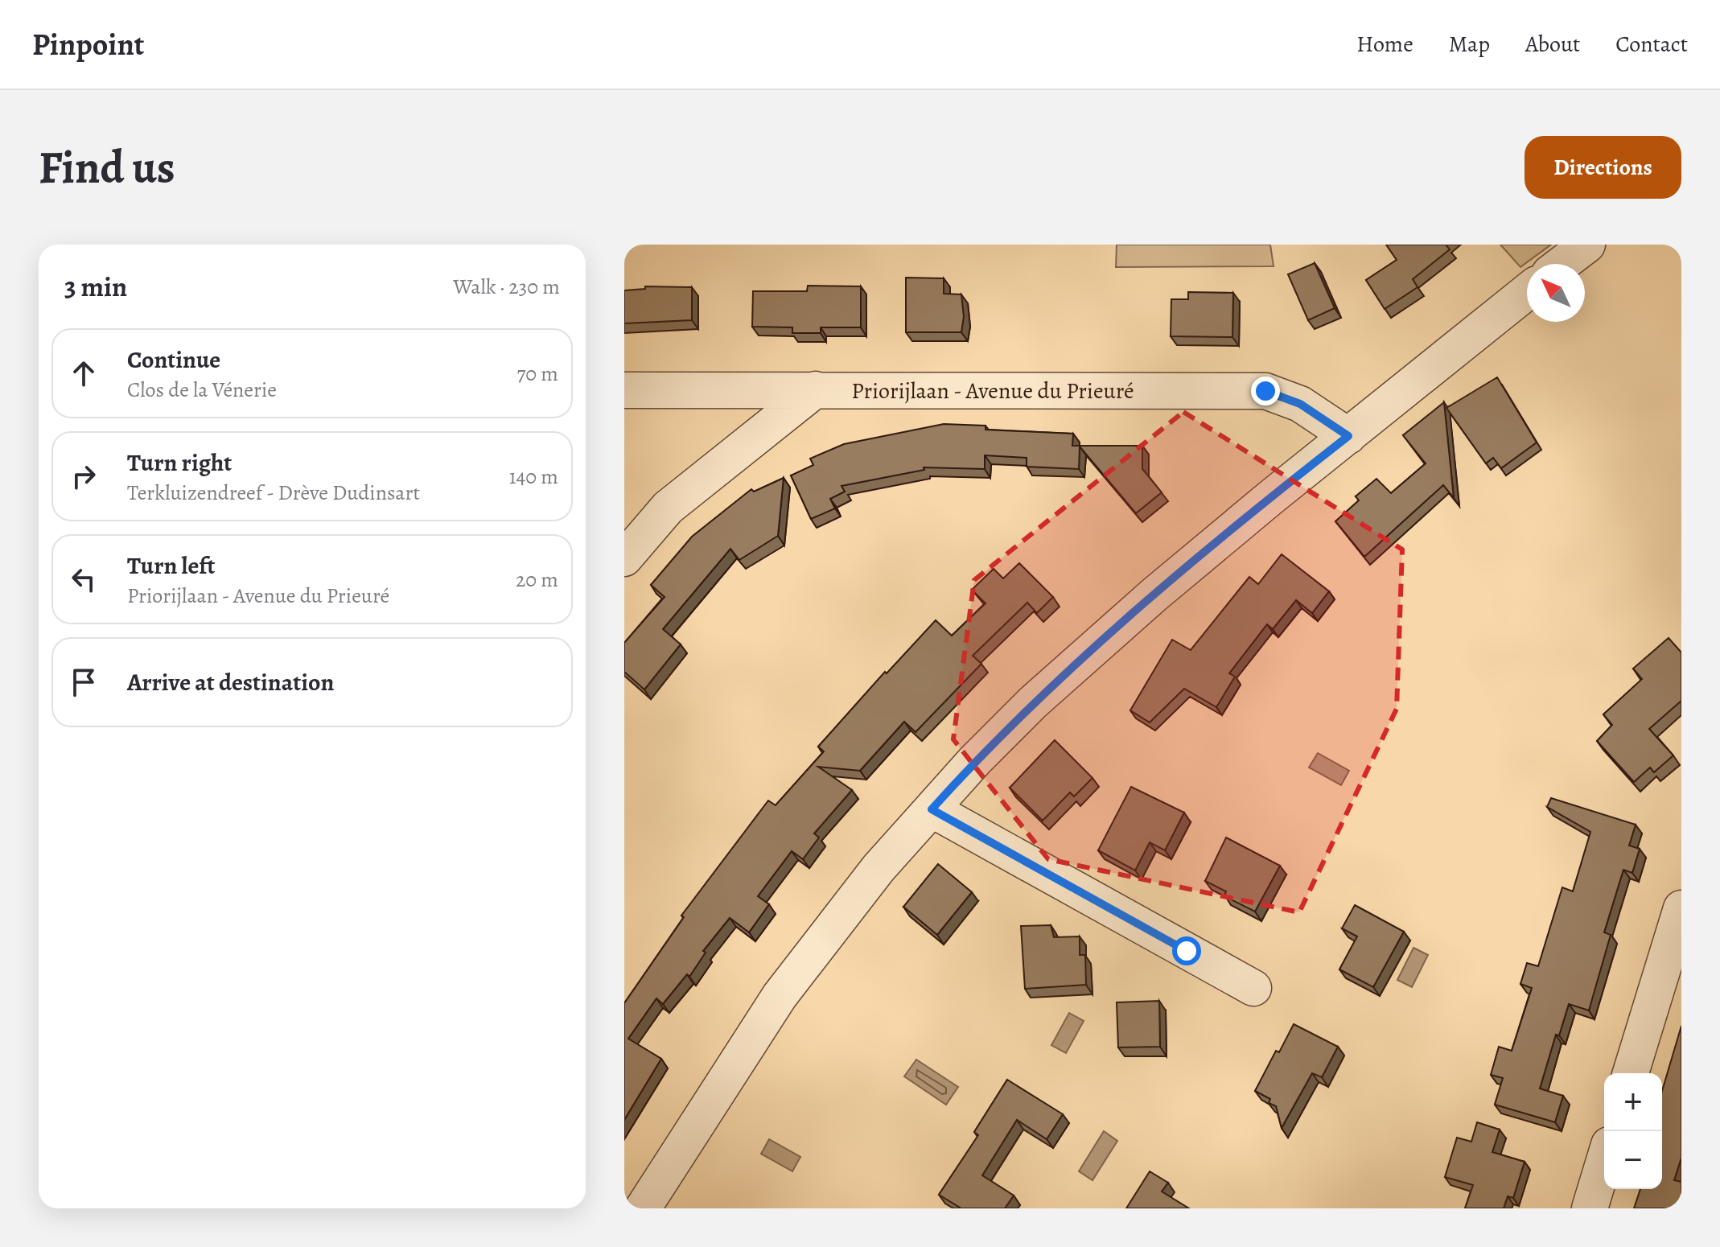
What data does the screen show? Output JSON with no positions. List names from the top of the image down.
{
  "streets": {
    "street": ["Priorijlaan - Avenue du Prieuré"]
  },
  "north": "top left",
  "page": {
    "header": "Pinpoint",
    "nav": [
      "Home",
      "Map",
      "About",
      "Contact"
    ],
    "buttons": "Directions",
    "title": "Find us",
    "heading": ["3 min", "Walk · 230 m"],
    "list": [
      ["Continue", "Clos de la Vénerie", "70 m"],
      ["Turn right", "Terkluizendreef - Drève Dudinsart", "140 m"],
      ["Turn left", "Priorijlaan - Avenue du Prieuré", "20 m"],
      "Arrive at destination"
    ],
    "map_buttons": ["+", "−"]
  }
}
